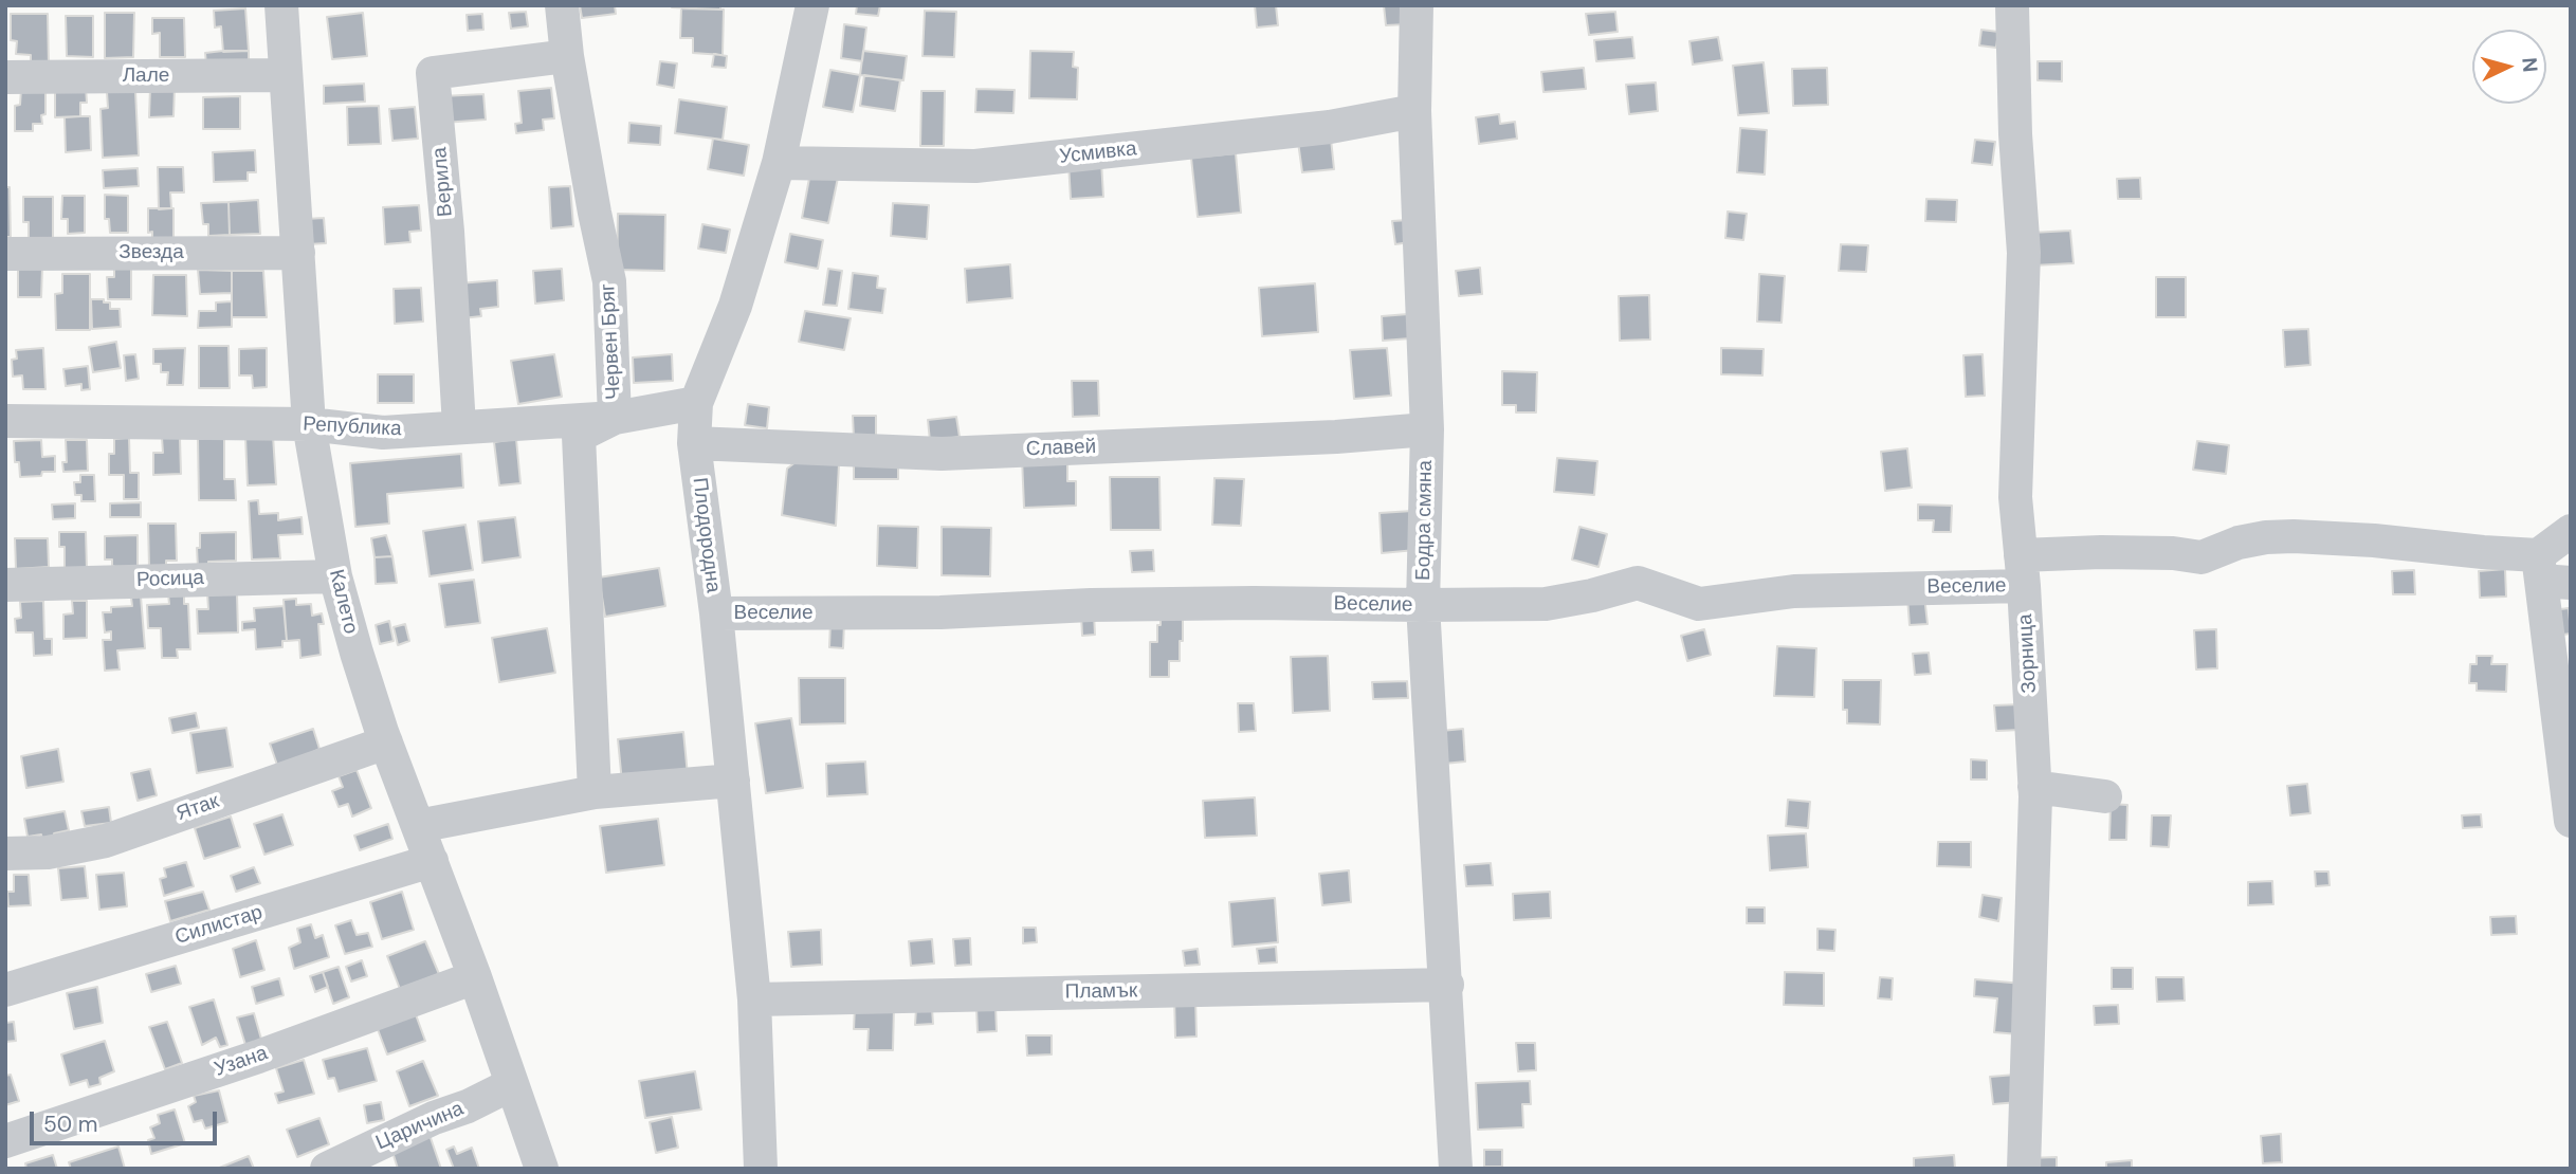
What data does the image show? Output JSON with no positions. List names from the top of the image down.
{
  "streets": {
    "street": [
      "Лале",
      "Усмивка",
      "Верила",
      "Звезда",
      "Червен Бряг",
      "Република",
      "Славей",
      "Бодра смяна",
      "Плодородна",
      "Росица",
      "Веселие",
      "Калето",
      "Зорница",
      "Ятак",
      "Силистар",
      "Пламък",
      "Узана",
      "Царичина"
    ]
  },
  "crossings": [
    ["Лале", "Калето"],
    ["Усмивка", "Бодра смяна"],
    ["Усмивка", "Плодородна"],
    ["Верила", "Червен Бряг"],
    ["Верила", "Република"],
    ["Звезда", "Калето"],
    ["Червен Бряг", "Република"],
    ["Република", "Плодородна"],
    ["Република", "Калето"],
    ["Славей", "Бодра смяна"],
    ["Славей", "Плодородна"],
    ["Бодра смяна", "Веселие"],
    ["Бодра смяна", "Пламък"],
    ["Плодородна", "Веселие"],
    ["Плодородна", "Пламък"],
    ["Росица", "Калето"],
    ["Веселие", "Зорница"],
    ["Калето", "Ятак"],
    ["Калето", "Силистар"],
    ["Калето", "Узана"],
    ["Калето", "Царичина"]
  ],
  "scale_bar": "50 m",
  "north": "right"
}
